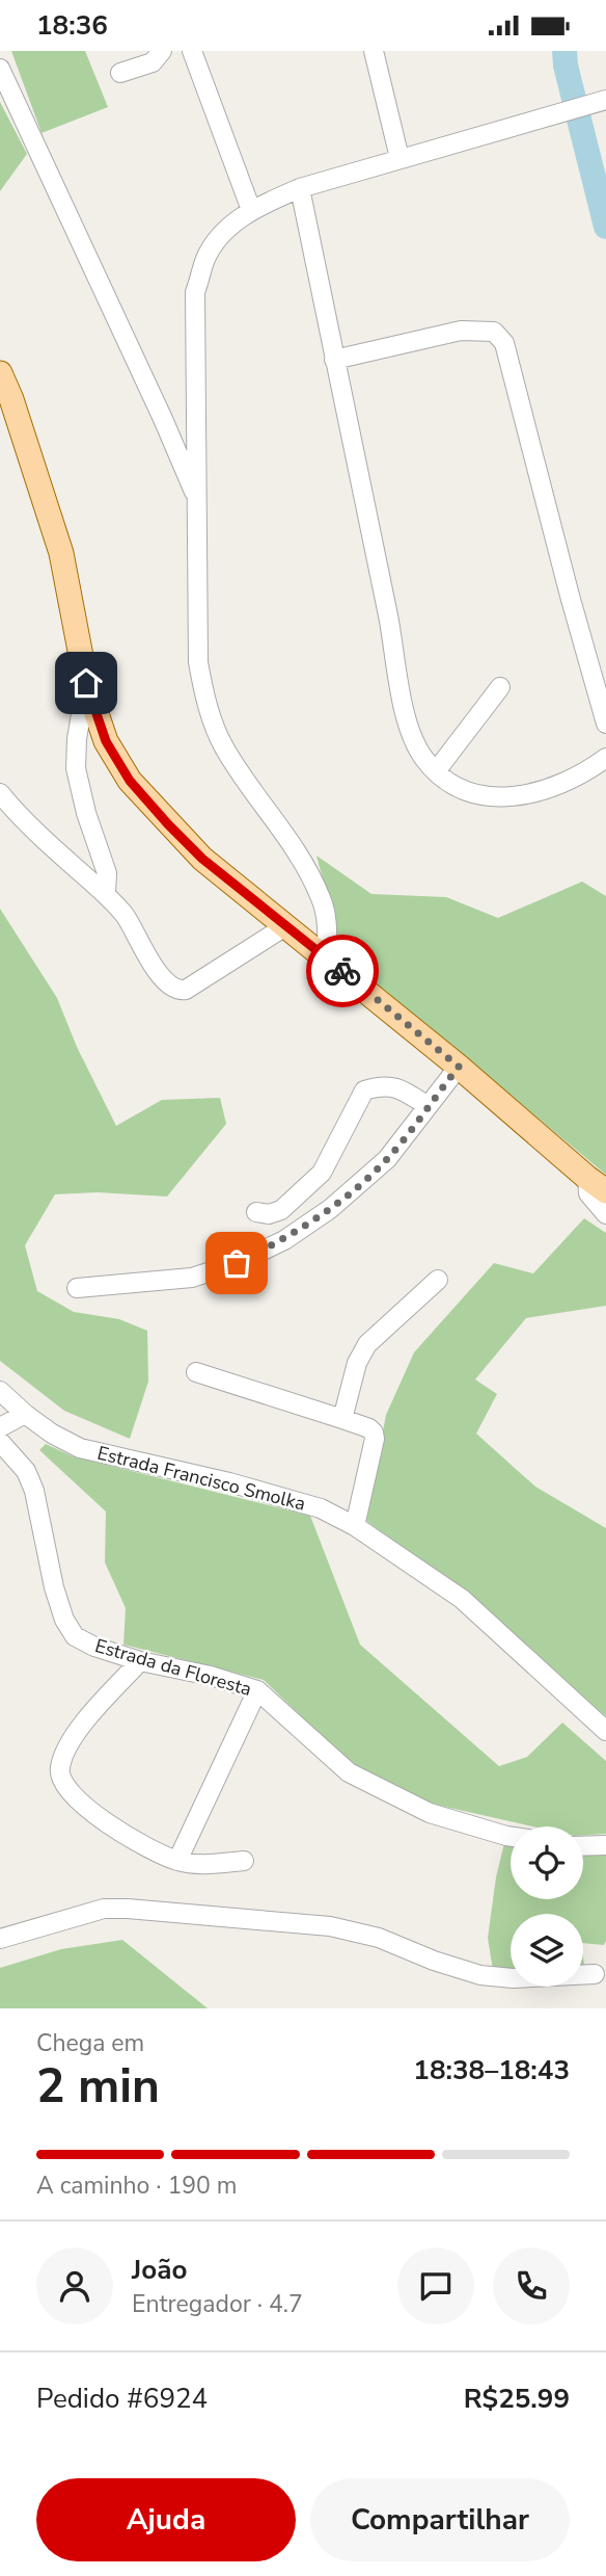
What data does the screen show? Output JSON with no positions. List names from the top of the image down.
{
  "streets": {
    "street": ["Estrada Francisco Smolka", "Estrada da Floresta"]
  },
  "page": {
    "status": "18:36",
    "heading": ["2 min", "Chega em", "18:38–18:43"],
    "panel": [
      "João",
      "Entregador · 4.7",
      "Pedido #6924",
      "R$25.99"
    ],
    "bar": "A caminho · 190 m",
    "buttons": ["Ajuda", "Compartilhar"]
  }
}
